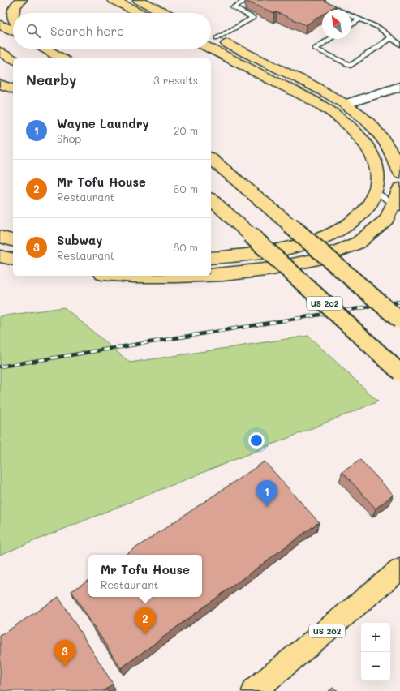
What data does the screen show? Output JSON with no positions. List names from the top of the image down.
{
  "streets": {
    "main road": ["US 202"]
  },
  "north": "top left",
  "page": {
    "search": "Search here",
    "heading": ["Nearby", "3 results"],
    "list": [
      {
        "mark": "1",
        "name": "Wayne Laundry",
        "note": "Shop",
        "value": "20 m"
      },
      {
        "mark": "2",
        "name": "Mr Tofu House",
        "note": "Restaurant",
        "value": "60 m"
      },
      {
        "mark": "3",
        "name": "Subway",
        "note": "Restaurant",
        "value": "80 m"
      }
    ],
    "pins": ["1", "2", "3"],
    "popup": ["Mr Tofu House", "Restaurant"],
    "map_buttons": ["+", "−"]
  }
}
